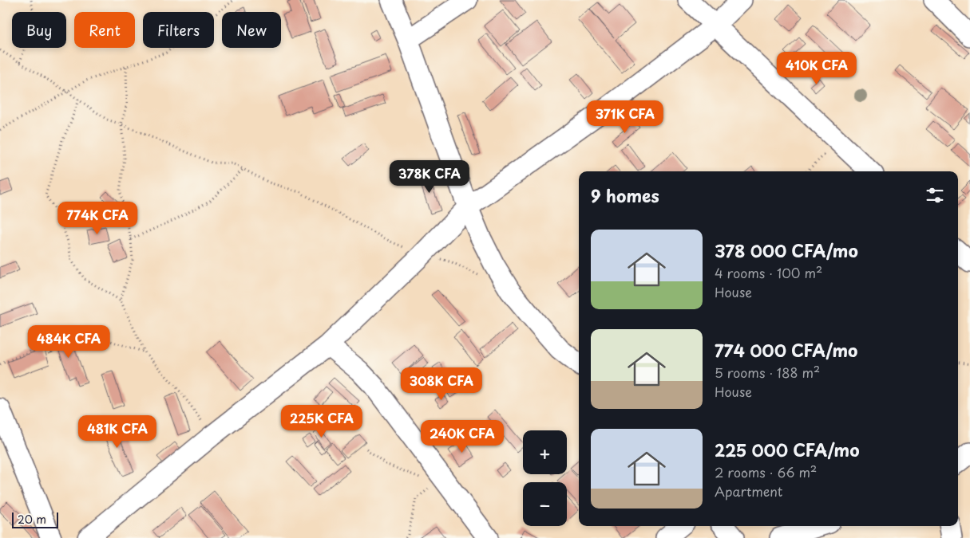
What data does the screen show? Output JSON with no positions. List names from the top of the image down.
{
  "scale_bar": "20 m",
  "page": {
    "chip": [
      "Buy",
      "Rent",
      "Filters",
      "New"
    ],
    "price": [
      "410K CFA",
      "371K CFA",
      "378K CFA",
      "774K CFA",
      "484K CFA",
      "308K CFA",
      "225K CFA",
      "481K CFA",
      "240K CFA"
    ],
    "heading": "9 homes",
    "list": [
      {
        "name": "378 000 CFA/mo",
        "note": "4 rooms · 100 m² · House"
      },
      {
        "name": "774 000 CFA/mo",
        "note": "5 rooms · 188 m² · House"
      },
      {
        "name": "225 000 CFA/mo",
        "note": "2 rooms · 66 m² · Apartment"
      }
    ],
    "map_buttons": ["+", "−"],
    "scale": "20 m"
  }
}
